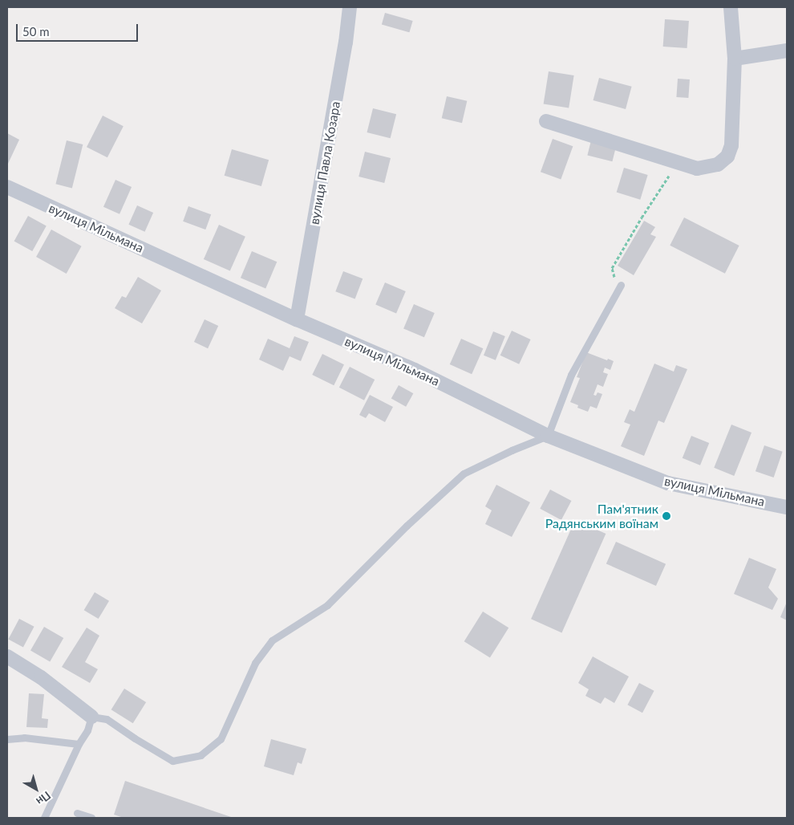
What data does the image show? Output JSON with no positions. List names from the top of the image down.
{
  "streets": {
    "street": ["вулиця Павла Козара", "вулиця Мільмана"]
  },
  "crossings": [
    ["вулиця Павла Козара", "вулиця Мільмана"]
  ],
  "places": ["Пам'ятник Радянським воїнам"],
  "scale_bar": "50 m",
  "north": "bottom right"
}
